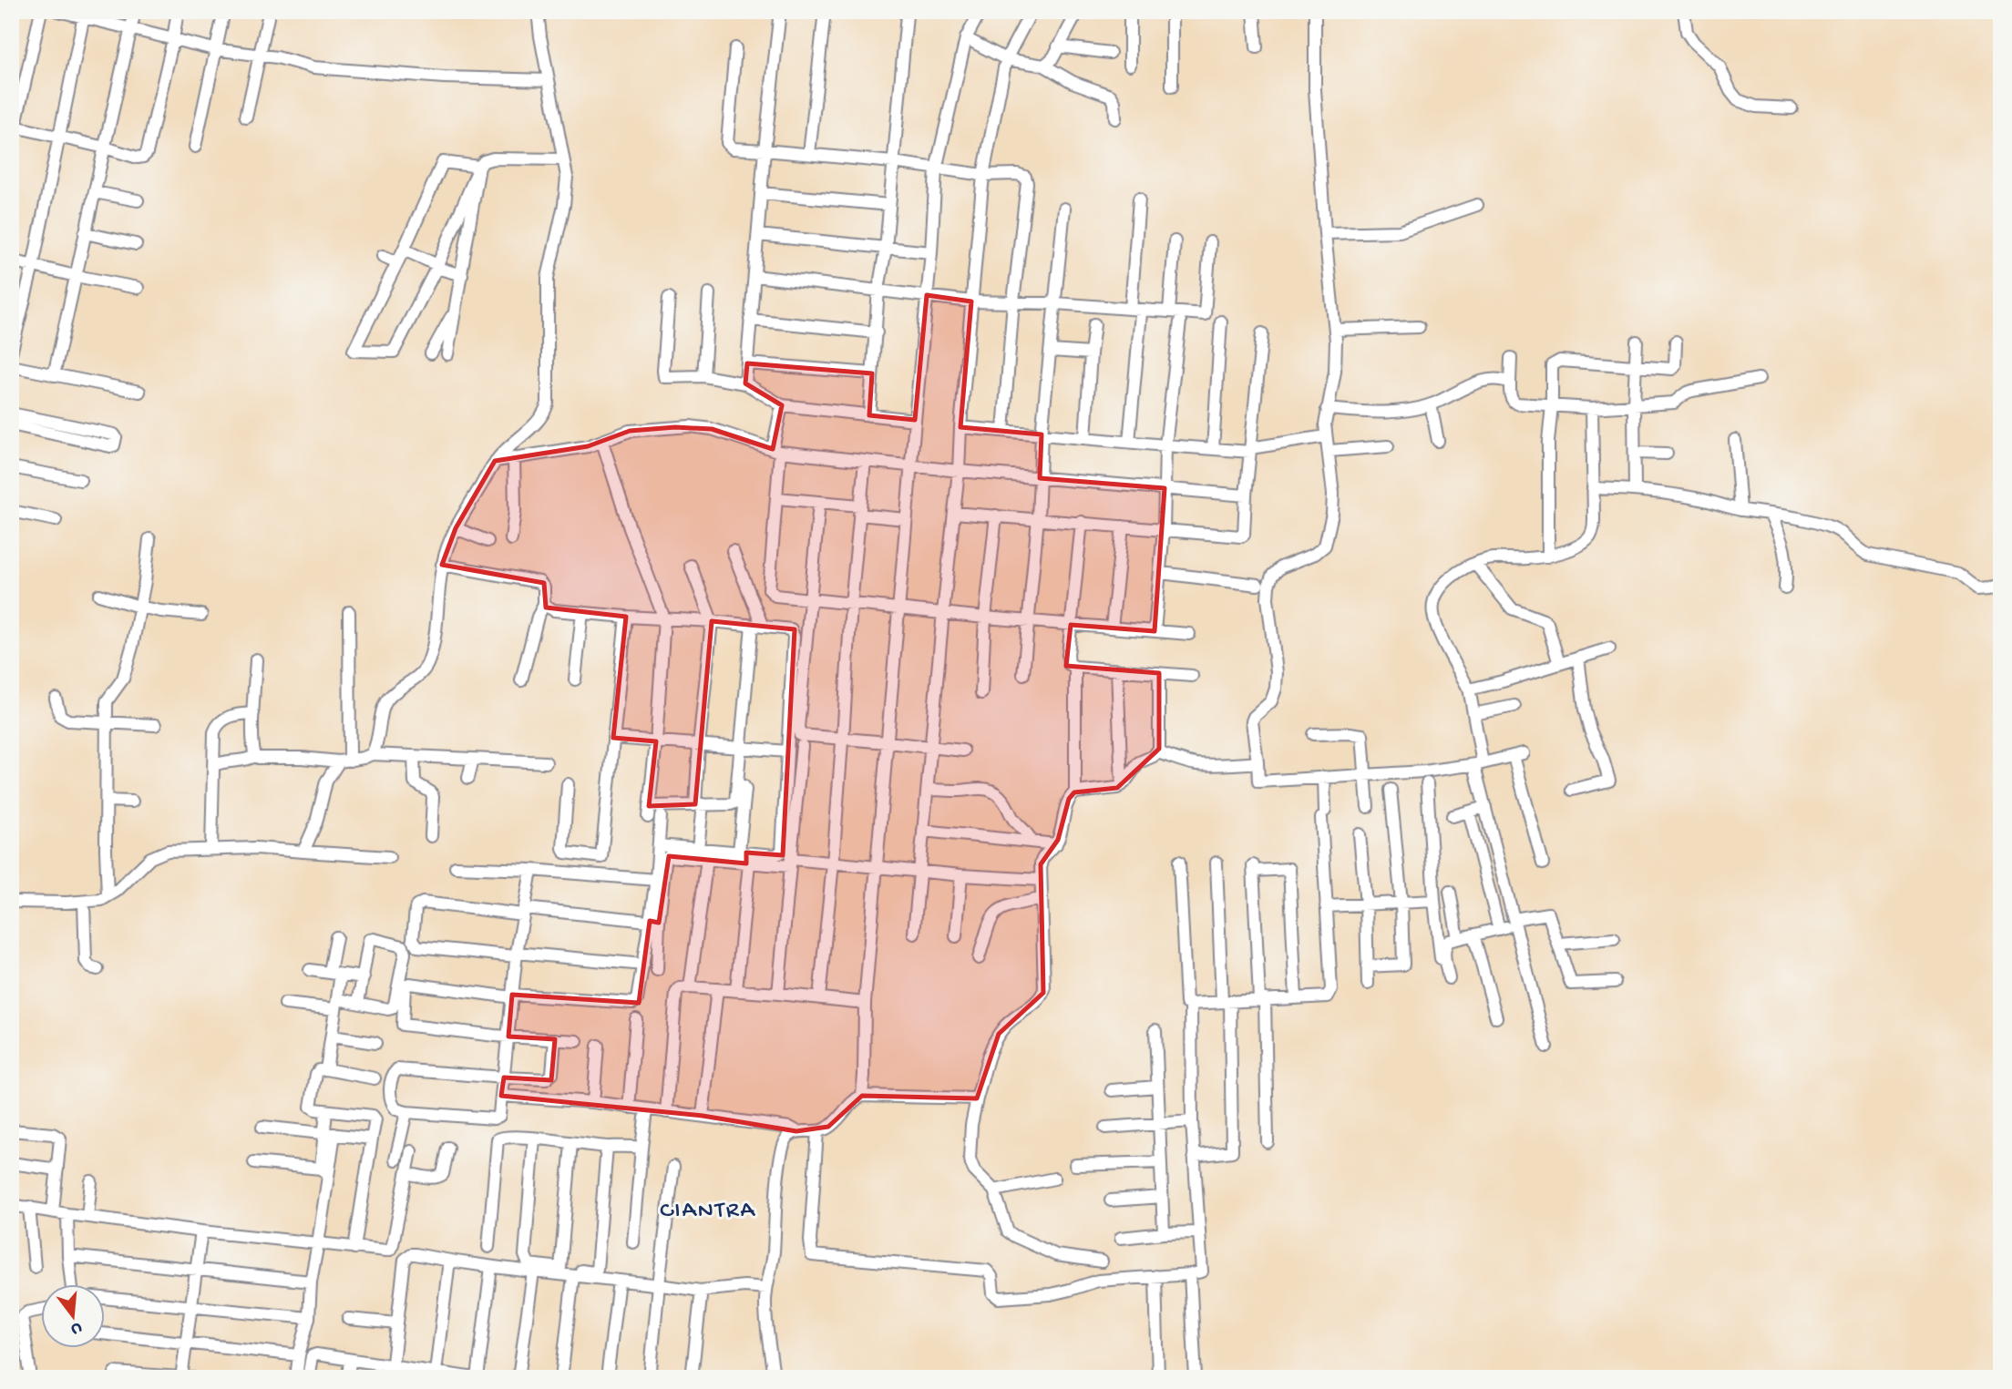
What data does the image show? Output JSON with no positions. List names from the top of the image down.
{
  "districts": ["CIANTRA"],
  "north": "bottom"
}
